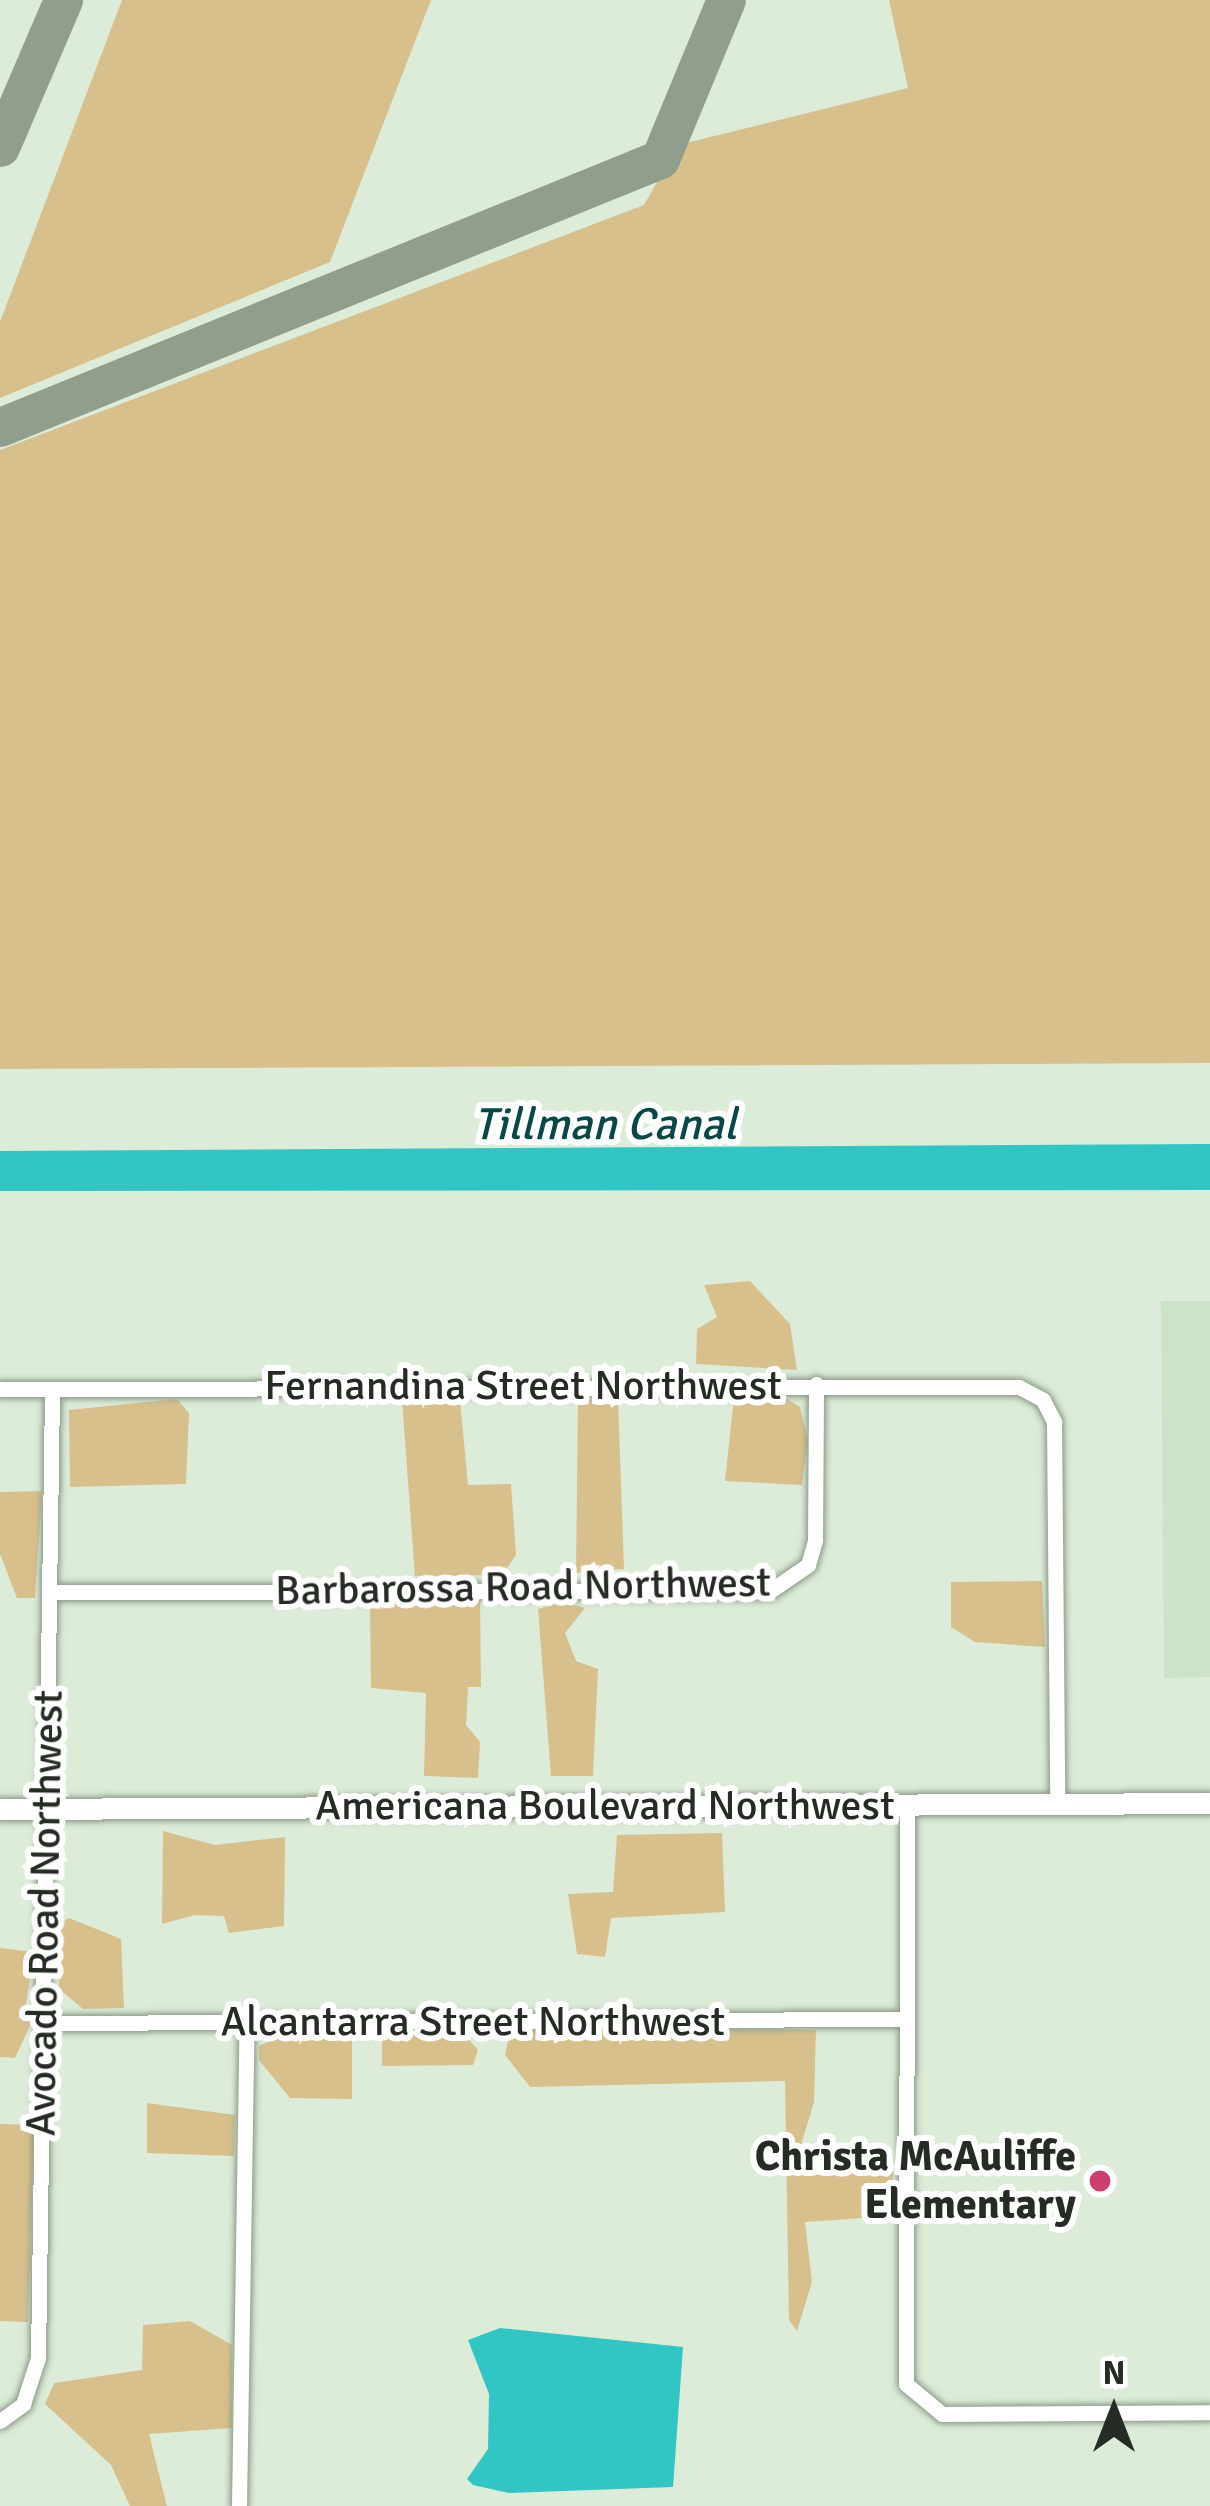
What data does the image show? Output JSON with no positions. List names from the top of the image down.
{
  "streets": {
    "street": [
      "Fernandina Street Northwest",
      "Barbarossa Road Northwest",
      "Americana Boulevard Northwest",
      "Avocado Road Northwest",
      "Alcantarra Street Northwest"
    ]
  },
  "crossings": [
    ["Fernandina Street Northwest", "Barbarossa Road Northwest"],
    ["Fernandina Street Northwest", "Americana Boulevard Northwest"],
    ["Fernandina Street Northwest", "Avocado Road Northwest"],
    ["Barbarossa Road Northwest", "Avocado Road Northwest"],
    ["Americana Boulevard Northwest", "Avocado Road Northwest"],
    ["Avocado Road Northwest", "Alcantarra Street Northwest"]
  ],
  "water": ["Tillman Canal"],
  "places": ["Christa McAuliffe Elementary"],
  "north": "top"
}
